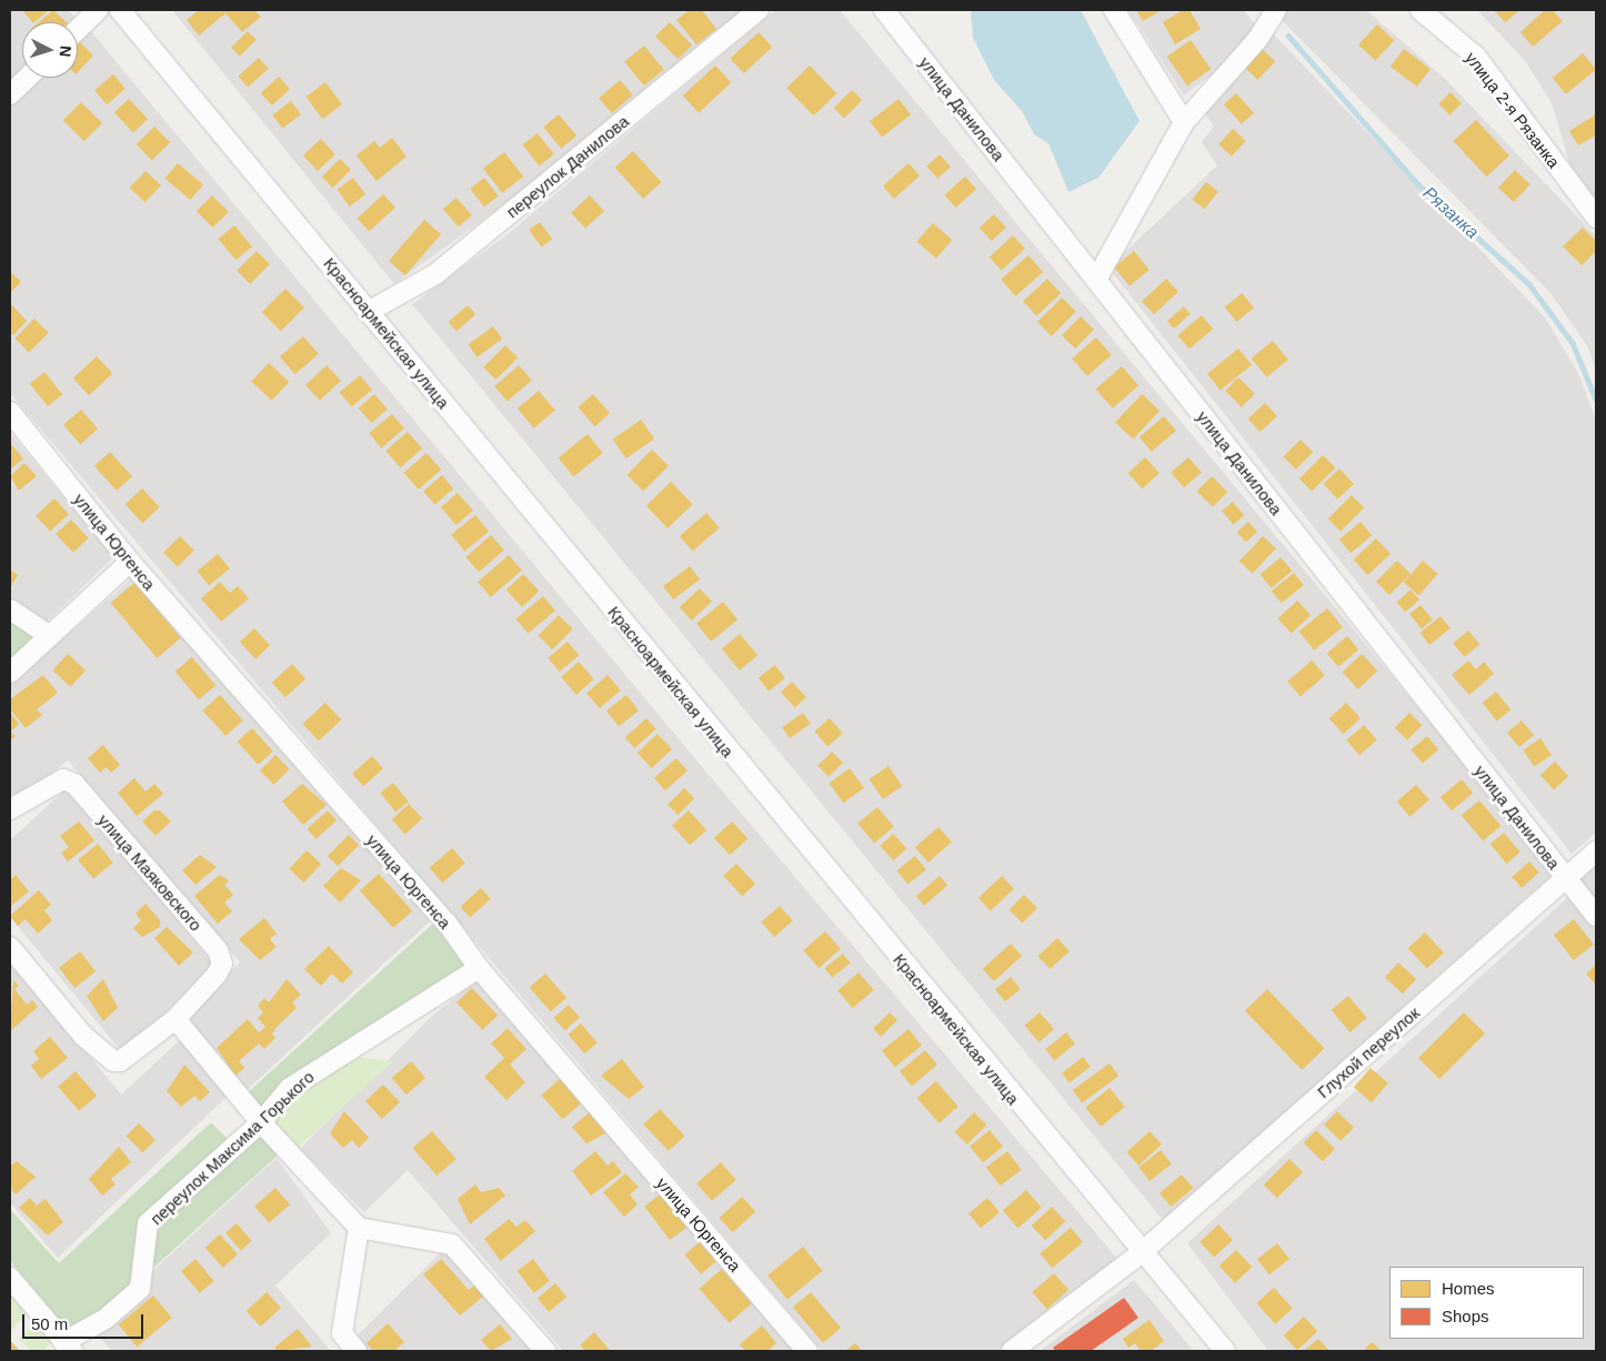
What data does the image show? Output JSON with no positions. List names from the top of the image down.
{
  "streets": {
    "street": [
      "улица Данилова",
      "улица 2-я Рязанка",
      "переулок Данилова",
      "Красноармейская улица",
      "улица Юргенса",
      "улица Маяковского",
      "Глухой переулок",
      "переулок Максима Горького"
    ]
  },
  "crossings": [
    ["улица Данилова", "Глухой переулок"],
    ["переулок Данилова", "Красноармейская улица"],
    ["Красноармейская улица", "Глухой переулок"],
    ["улица Юргенса", "переулок Максима Горького"]
  ],
  "water": ["Рязанка"],
  "legend": ["Homes", "Shops"],
  "scale_bar": "50 m",
  "north": "right"
}
